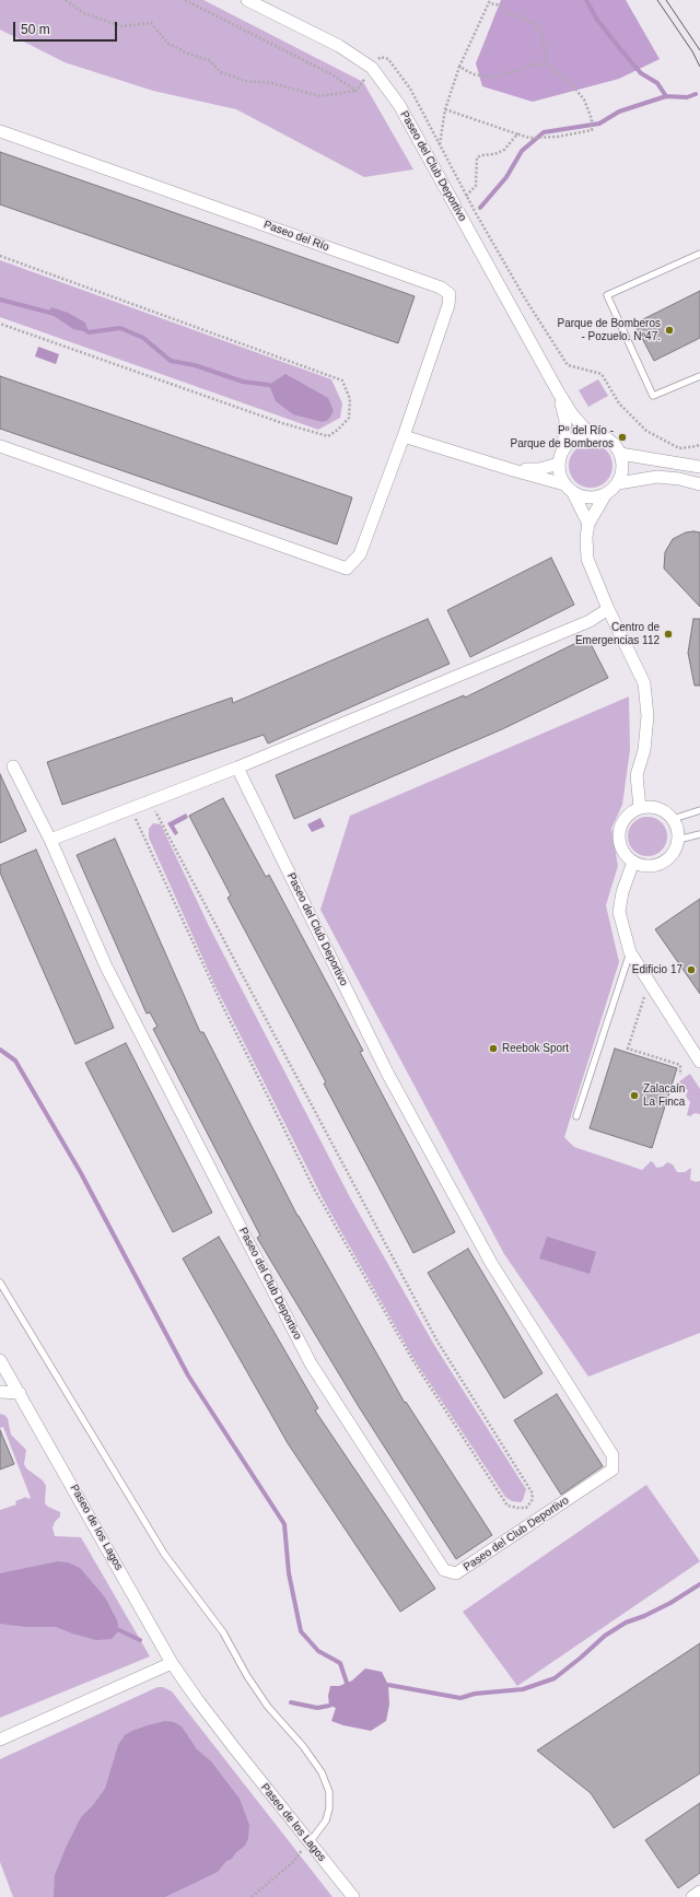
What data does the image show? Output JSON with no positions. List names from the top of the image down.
{
  "streets": {
    "street": ["Paseo del Club Deportivo", "Paseo del Río", "Paseo de los Lagos"]
  },
  "places": [
    "Parque de Bomberos - Pozuelo. Nº47.",
    "Pº del Río - Parque de Bomberos",
    "Centro de Emergencias 112",
    "Edificio 17",
    "Reebok Sport",
    "Zalacaín La Finca"
  ],
  "scale_bar": "50 m"
}
